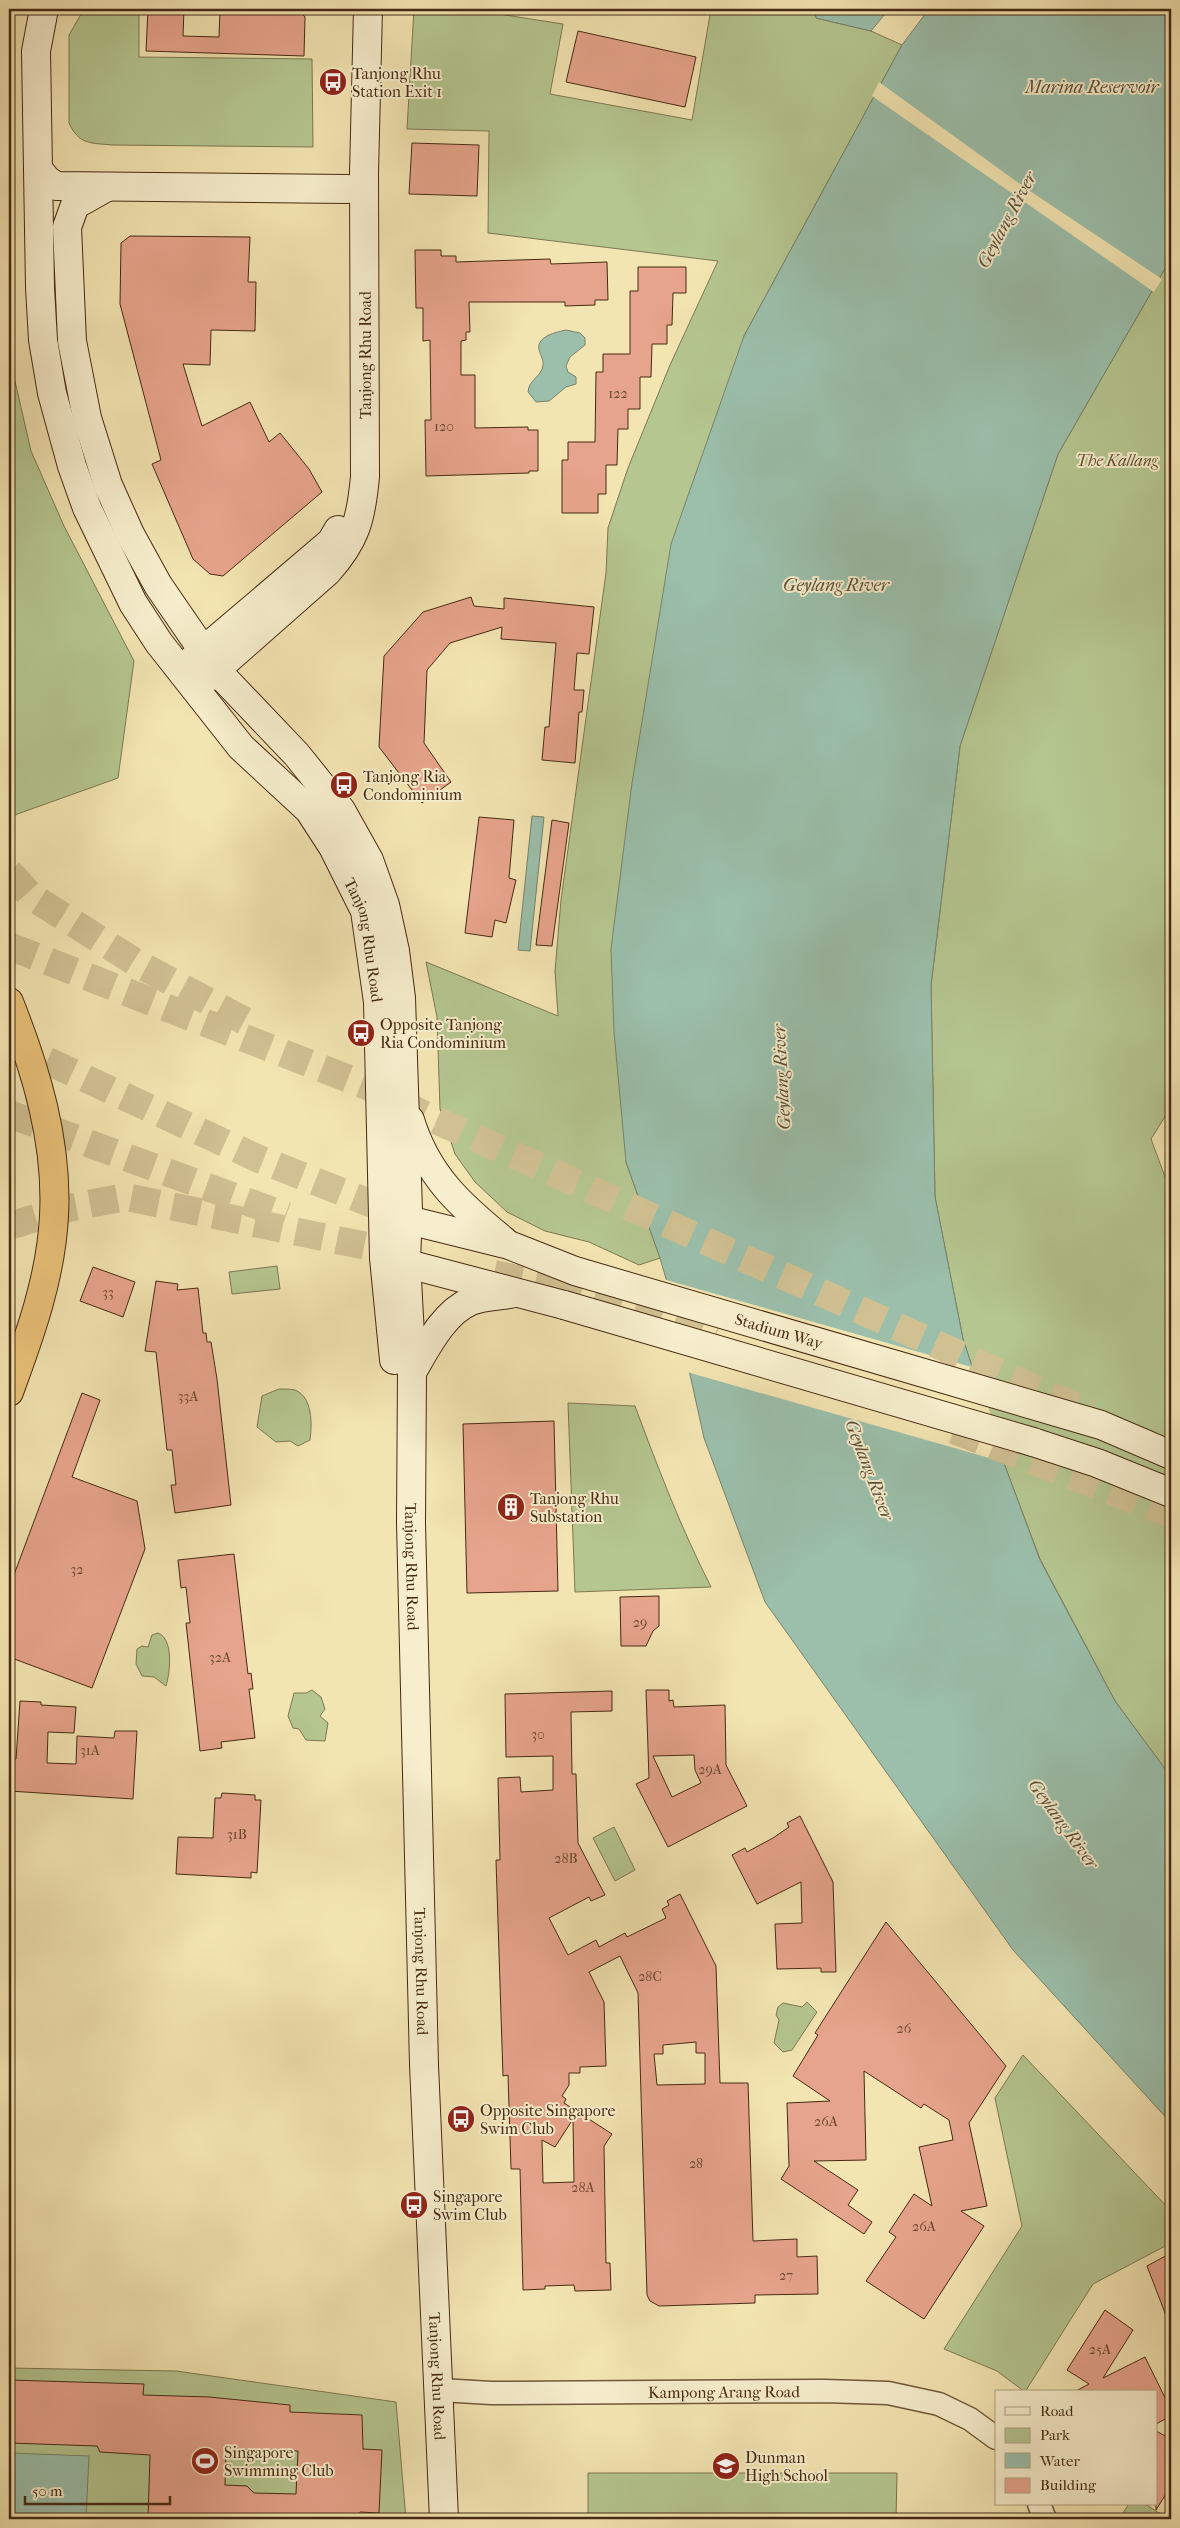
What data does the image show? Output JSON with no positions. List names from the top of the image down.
{
  "streets": {
    "street": ["Tanjong Rhu Road", "Stadium Way", "Kampong Arang Road"]
  },
  "crossings": [
    ["Tanjong Rhu Road", "Stadium Way"],
    ["Tanjong Rhu Road", "Kampong Arang Road"]
  ],
  "water": ["Marina Reservoir", "Geylang River"],
  "parks": ["The Kallang"],
  "places": {
    "bus stop": [
      "Tanjong Rhu Station Exit 1",
      "Tanjong Ria Condominium",
      "Opposite Tanjong Ria Condominium",
      "Opposite Singapore Swim Club",
      "Singapore Swim Club"
    ],
    "building": ["Tanjong Rhu Substation"],
    "sports": ["Singapore Swimming Club"],
    "school or university": ["Dunman High School"]
  },
  "house_numbers": [
    "122",
    "120",
    "33",
    "33A",
    "32",
    "29",
    "32A",
    "30",
    "31A",
    "29A",
    "31B",
    "28B",
    "28C",
    "26",
    "26A",
    "28",
    "28A",
    "26A",
    "27",
    "25A"
  ],
  "legend": [
    "Road",
    "Park",
    "Water",
    "Building"
  ],
  "scale_bar": "50 m"
}
